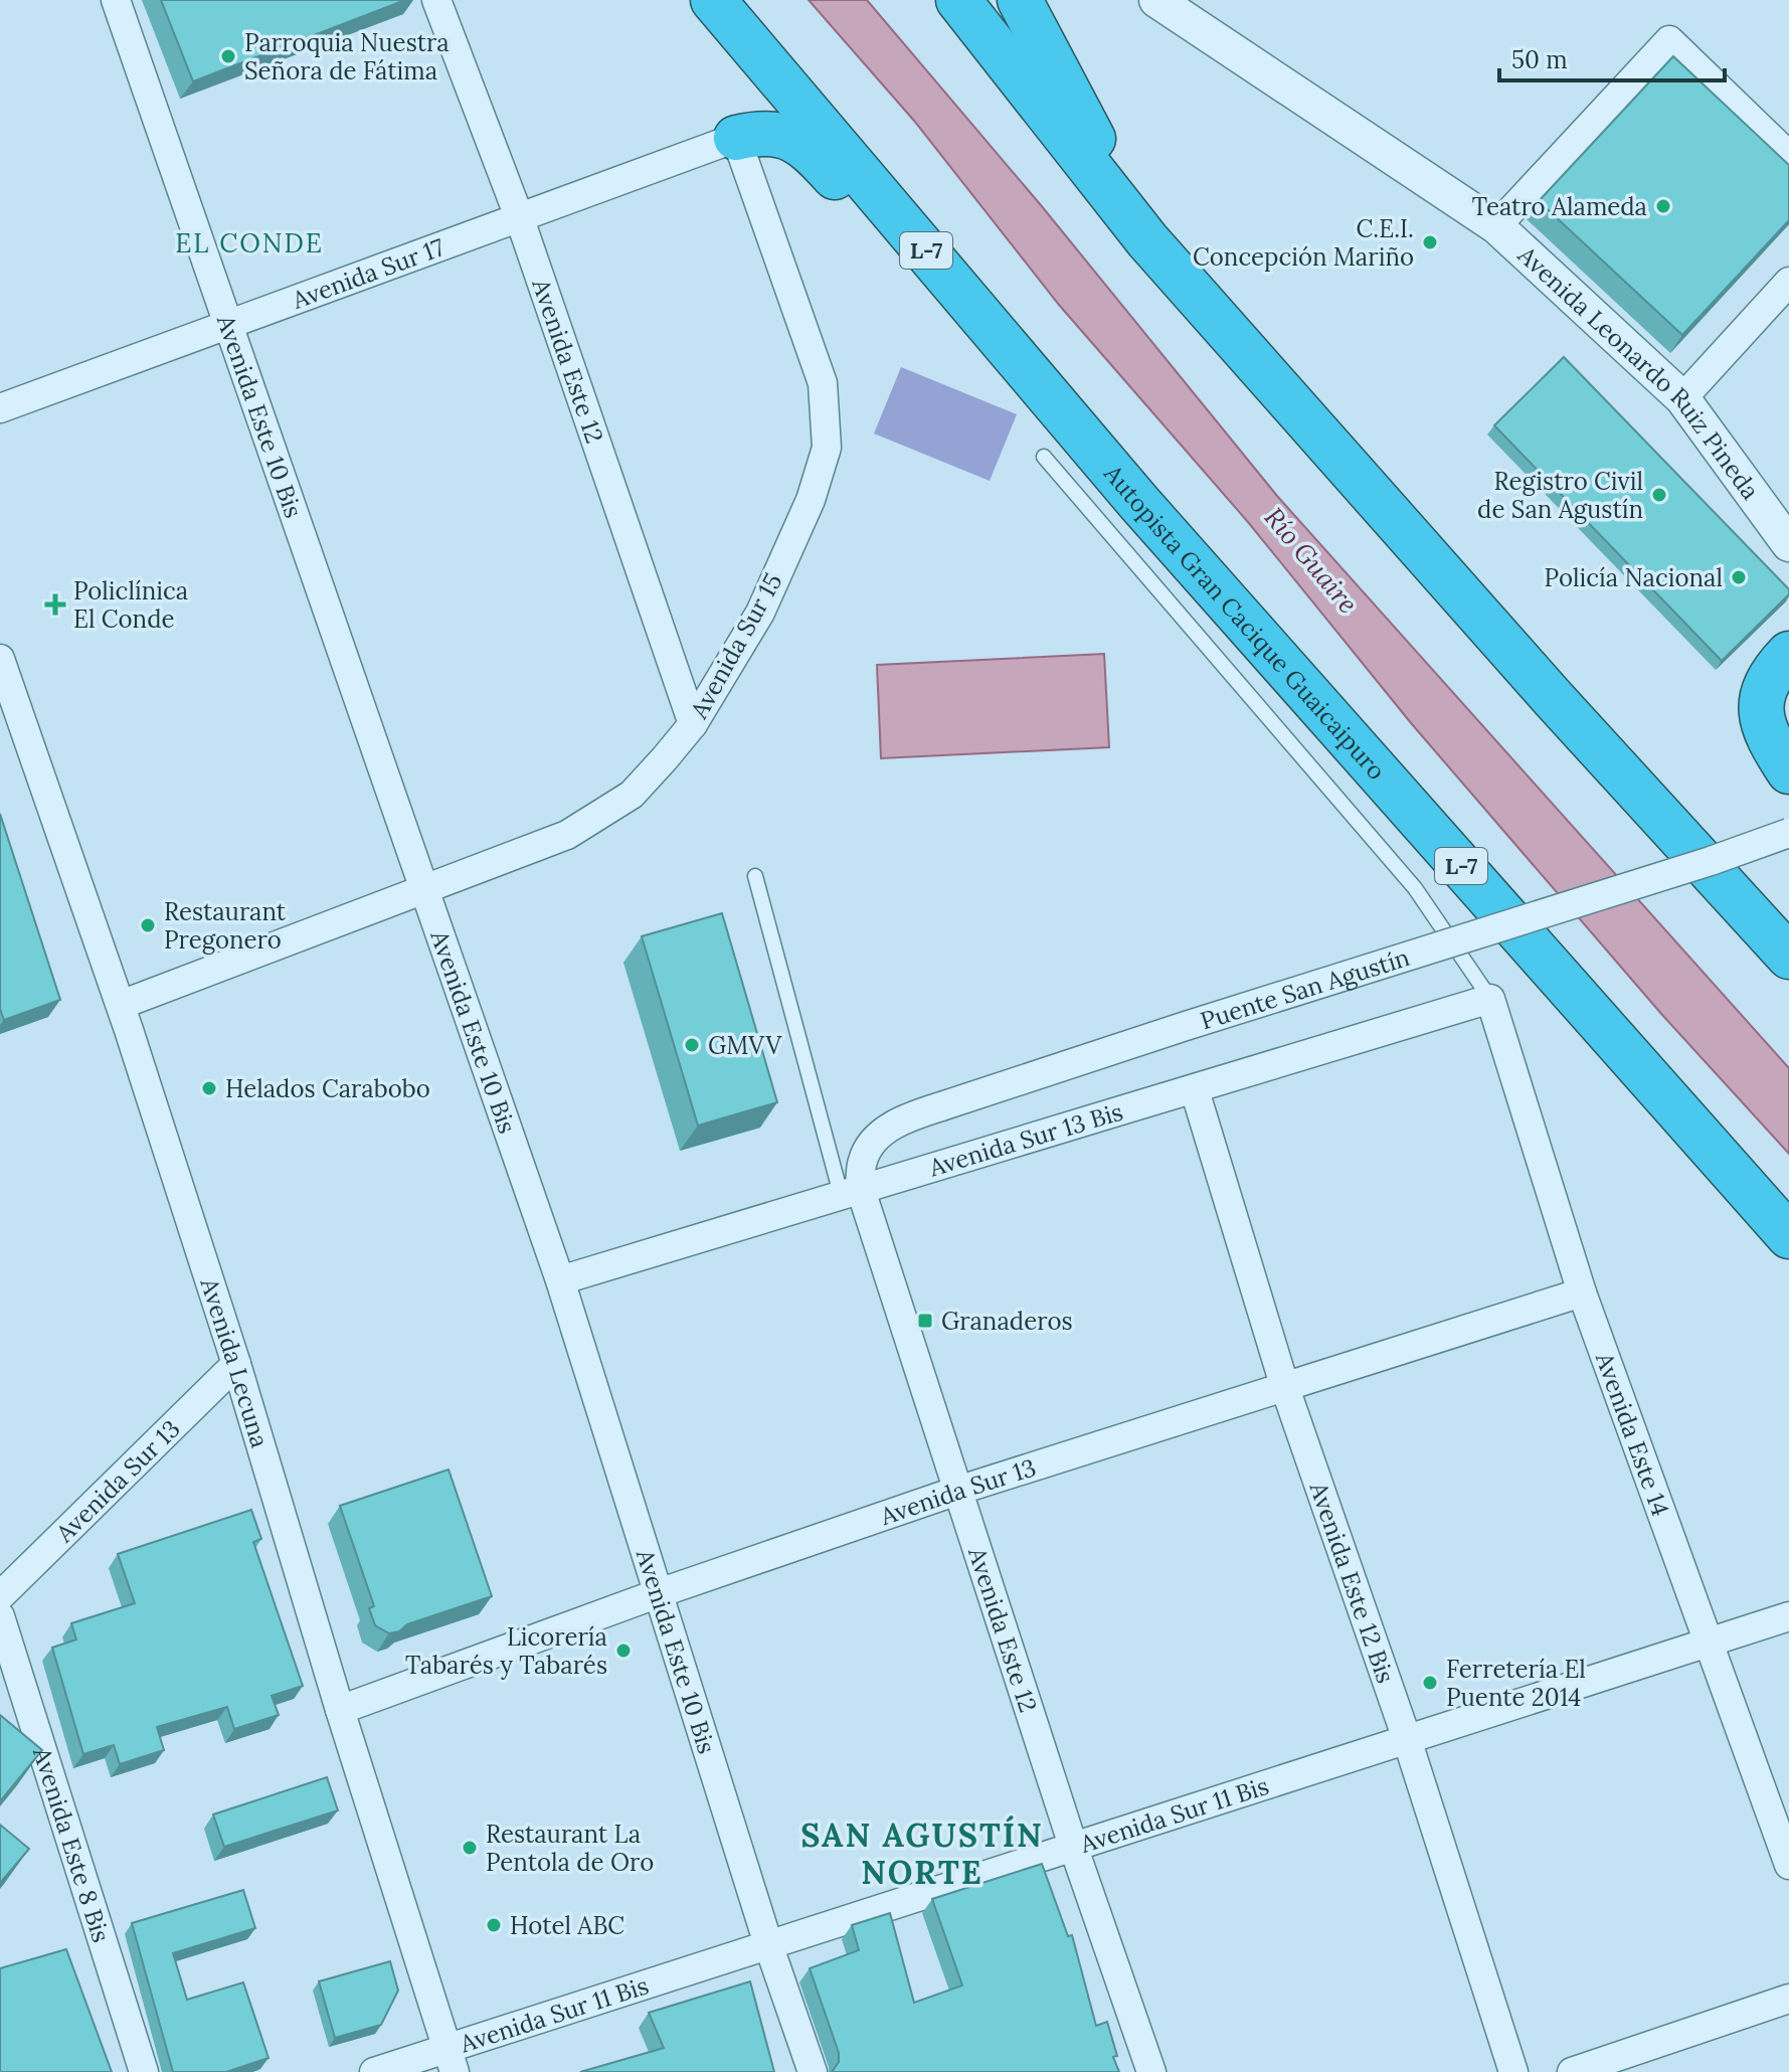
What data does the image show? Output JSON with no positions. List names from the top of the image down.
{
  "streets": {
    "highway": ["L-7", "Autopista Gran Cacique Guaicaipuro"],
    "street": [
      "Avenida Sur 17",
      "Avenida Este 12",
      "Avenida Leonardo Ruiz Pineda",
      "Avenida Este 10 Bis",
      "Avenida Sur 15",
      "Puente San Agustín",
      "Avenida Sur 13 Bis",
      "Avenida Lecuna",
      "Avenida Este 14",
      "Avenida Sur 13",
      "Avenida Este 12 Bis",
      "Avenida Sur 11 Bis",
      "Avenida Este 8 Bis"
    ]
  },
  "crossings": [
    ["Avenida Sur 17", "Avenida Este 12"],
    ["Avenida Sur 17", "Avenida Este 10 Bis"],
    ["Avenida Sur 17", "Avenida Sur 15"],
    ["Avenida Este 12", "Avenida Sur 15"],
    ["Avenida Este 12", "Puente San Agustín"],
    ["Avenida Este 12", "Avenida Sur 13 Bis"],
    ["Avenida Este 12", "Avenida Sur 13"],
    ["Avenida Este 12", "Avenida Sur 11 Bis"],
    ["Avenida Este 10 Bis", "Avenida Sur 15"],
    ["Avenida Este 10 Bis", "Avenida Sur 13 Bis"],
    ["Avenida Este 10 Bis", "Avenida Sur 13"],
    ["Avenida Este 10 Bis", "Avenida Sur 11 Bis"],
    ["Avenida Sur 15", "Avenida Lecuna"],
    ["Puente San Agustín", "Avenida Sur 13 Bis"],
    ["Avenida Sur 13 Bis", "Avenida Este 14"],
    ["Avenida Sur 13 Bis", "Avenida Este 12 Bis"],
    ["Avenida Lecuna", "Avenida Sur 13"],
    ["Avenida Lecuna", "Avenida Sur 11 Bis"],
    ["Avenida Este 14", "Avenida Sur 13"],
    ["Avenida Este 14", "Avenida Sur 11 Bis"],
    ["Avenida Sur 13", "Avenida Este 12 Bis"],
    ["Avenida Este 12 Bis", "Avenida Sur 11 Bis"]
  ],
  "districts": ["EL CONDE", "SAN AGUSTÍN NORTE"],
  "water": ["Río Guaire"],
  "places": {
    "other": [
      "Parroquia Nuestra Señora de Fátima",
      "Teatro Alameda",
      "C.E.I. Concepción Mariño",
      "Registro Civil de San Agustín",
      "Policía Nacional",
      "Restaurant Pregonero",
      "GMVV",
      "Helados Carabobo",
      "Licorería Tabarés y Tabarés",
      "Ferretería El Puente 2014",
      "Restaurant La Pentola de Oro",
      "Hotel ABC"
    ],
    "health": ["Policlínica El Conde"],
    "transit": ["Granaderos"]
  },
  "scale_bar": "50 m"
}
